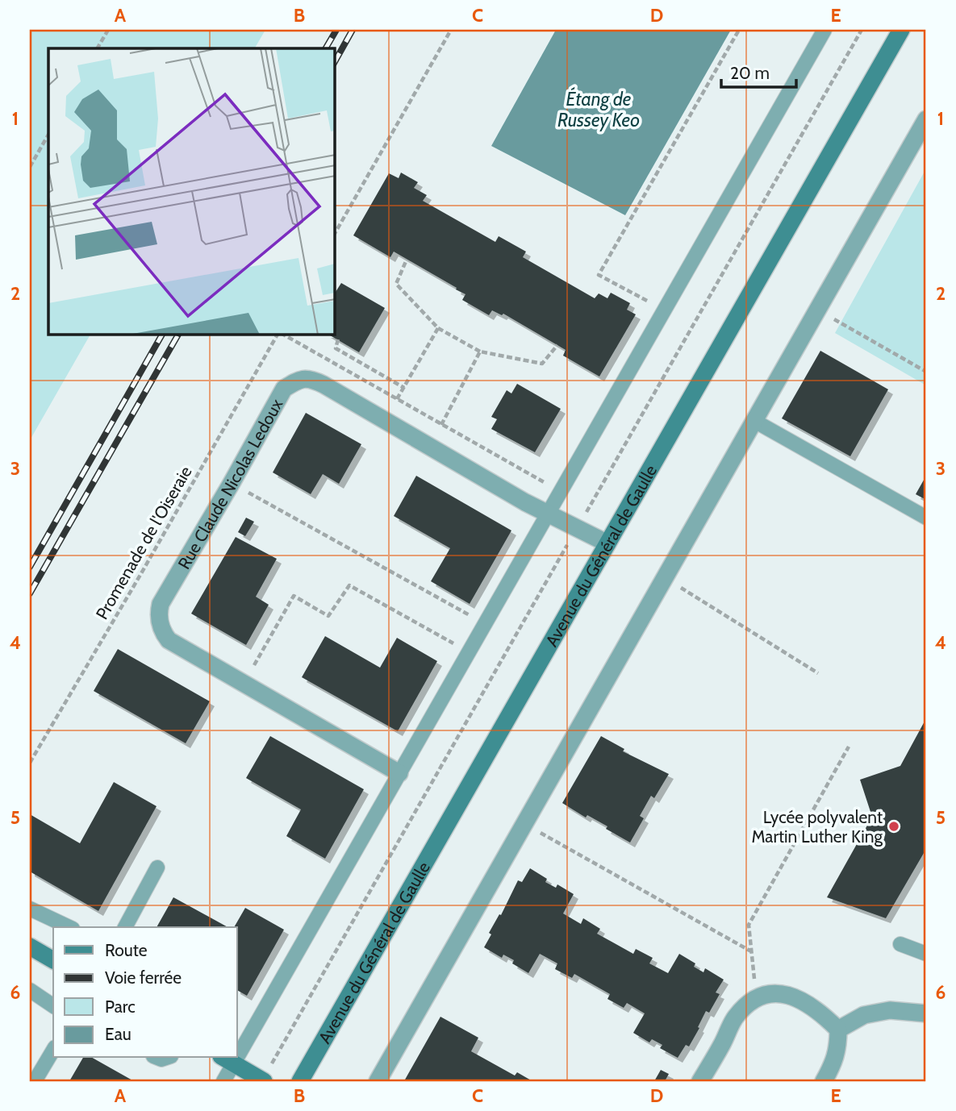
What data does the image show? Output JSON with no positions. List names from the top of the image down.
{
  "streets": {
    "main road": ["Avenue du Général de Gaulle"],
    "street": ["Rue Claude Nicolas Ledoux"],
    "path": ["Promenade de l'Oiseraie"]
  },
  "crossings": [
    ["Rue Claude Nicolas Ledoux", "Avenue du Général de Gaulle"]
  ],
  "water": ["Étang de Russey Keo"],
  "places": ["Lycée polyvalent Martin Luther King"],
  "legend": [
    "Route",
    "Voie ferrée",
    "Parc",
    "Eau"
  ],
  "scale_bar": "20 m",
  "grid": {
    "columns": [
      "A",
      "B",
      "C",
      "D",
      "E"
    ],
    "rows": [
      "1",
      "2",
      "3",
      "4",
      "5",
      "6"
    ]
  }
}
